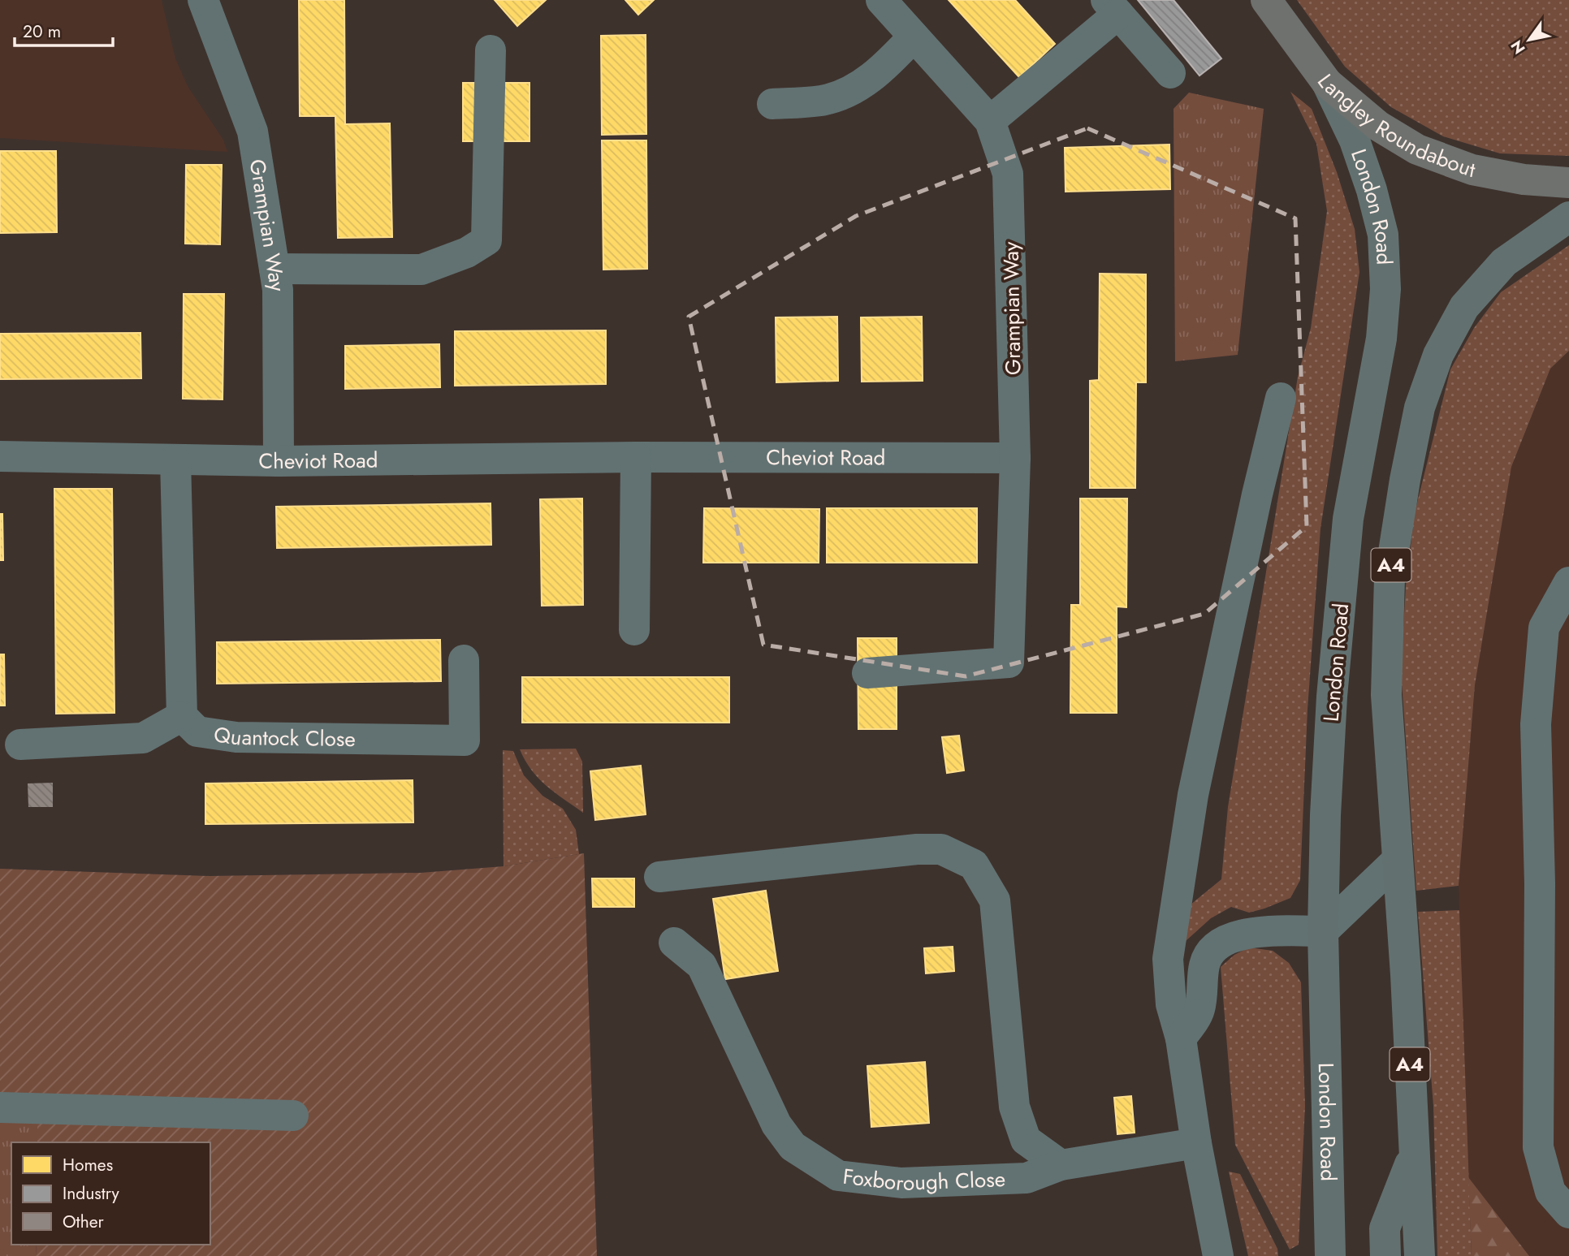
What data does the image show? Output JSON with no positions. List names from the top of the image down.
{
  "streets": {
    "highway": ["Langley Roundabout"],
    "main road": ["London Road", "A4"],
    "street": [
      "Grampian Way",
      "Cheviot Road",
      "Quantock Close",
      "Foxborough Close"
    ]
  },
  "crossings": [
    ["Langley Roundabout", "London Road"],
    ["Grampian Way", "Cheviot Road"]
  ],
  "legend": ["Homes", "Industry", "Other"],
  "scale_bar": "20 m",
  "north": "bottom left"
}
